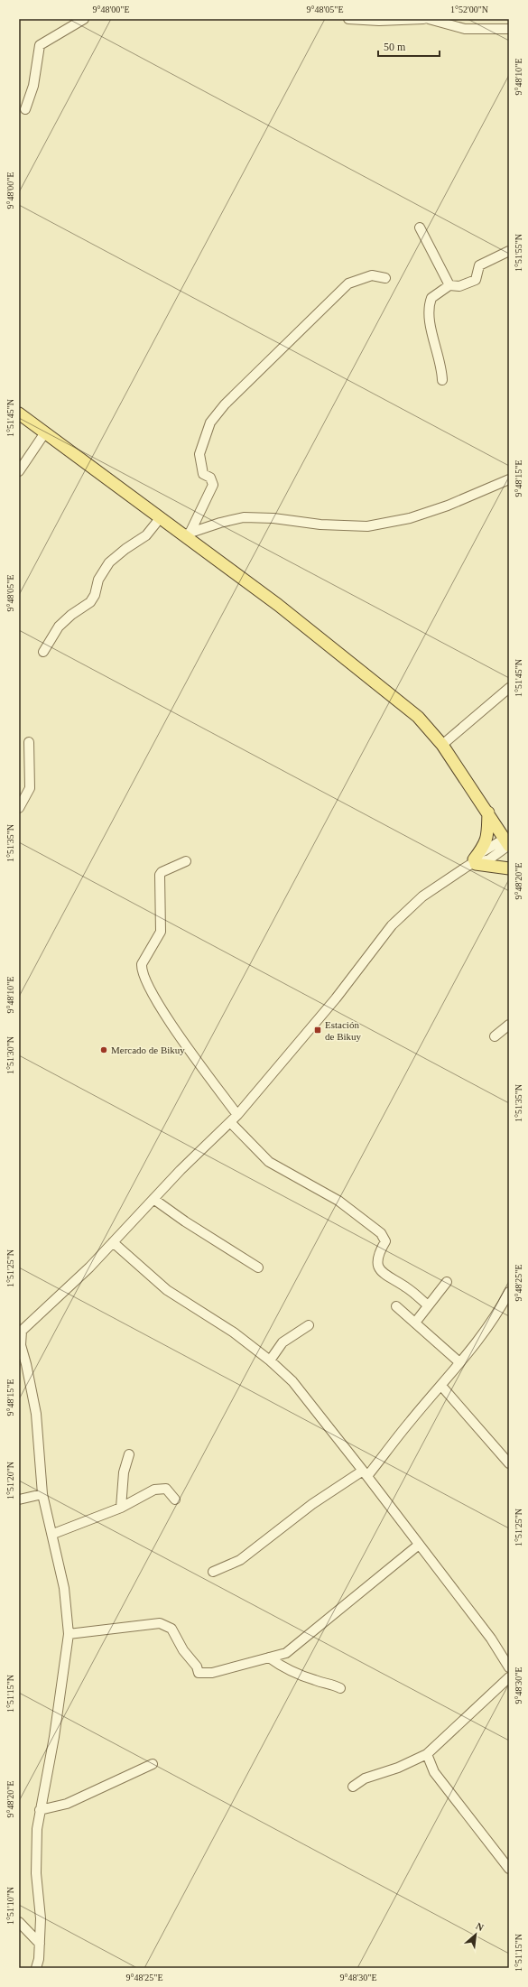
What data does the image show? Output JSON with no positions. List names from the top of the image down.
{
  "places": {
    "transit": ["Estación de Bikuy"],
    "other": ["Mercado de Bikuy"]
  },
  "scale_bar": "50 m",
  "north": "top right",
  "coordinates": [
    "9°48'00\"E",
    "9°48'05\"E",
    "1°52'00\"N",
    "9°48'10\"E",
    "1°51'55\"N",
    "1°51'45\"N",
    "9°48'15\"E",
    "1°51'35\"N",
    "9°48'20\"E",
    "1°51'30\"N",
    "1°51'25\"N",
    "9°48'25\"E",
    "1°51'20\"N",
    "9°48'30\"E",
    "1°51'15\"N",
    "1°51'10\"N"
  ]
}
